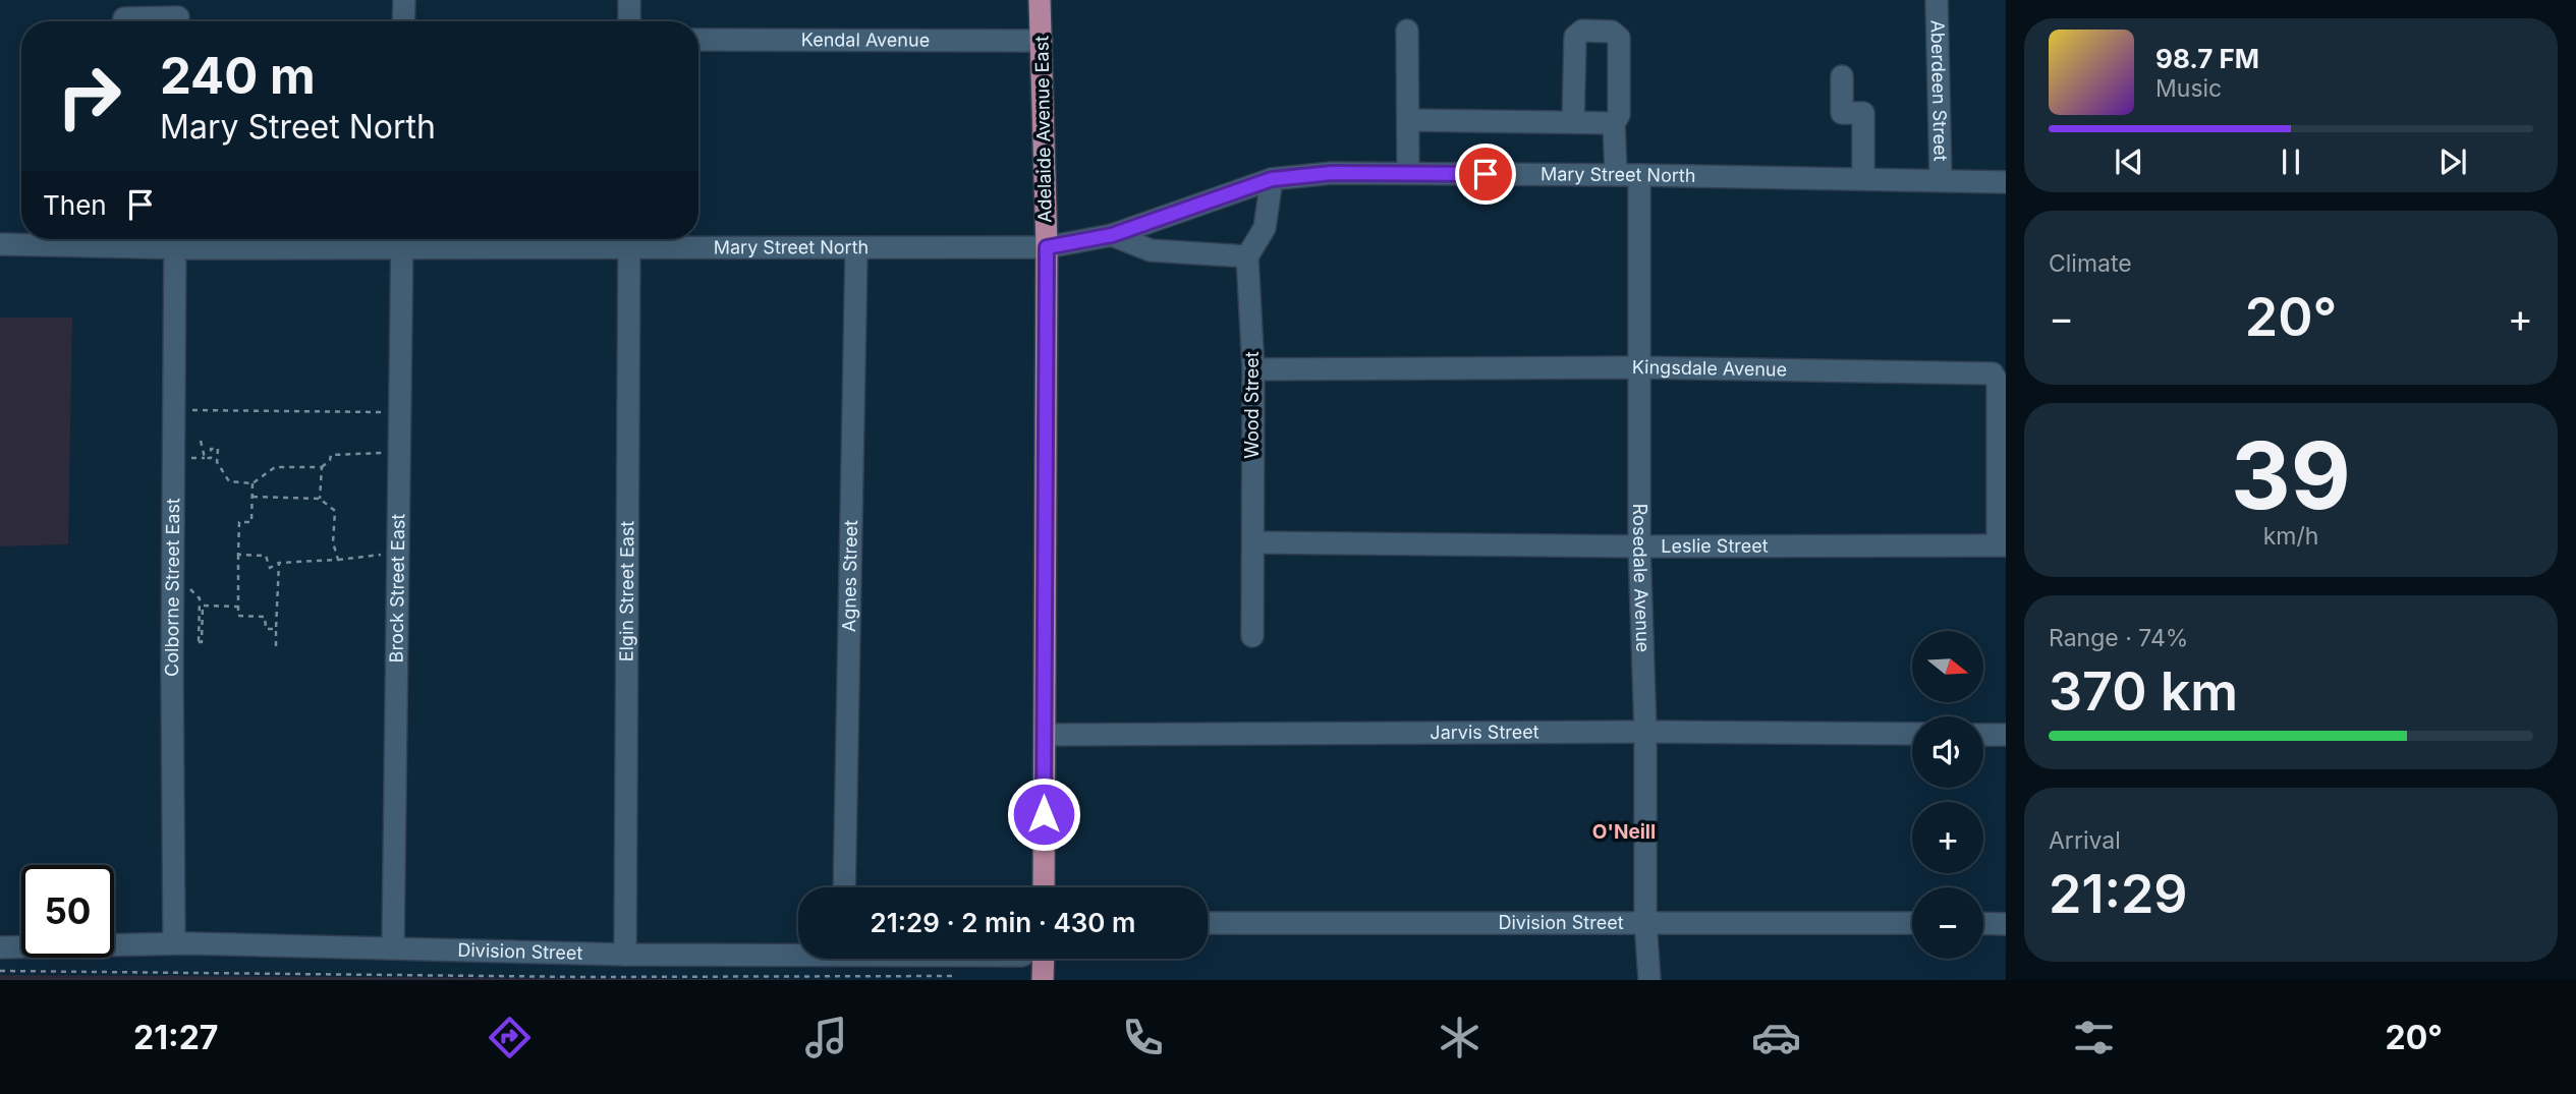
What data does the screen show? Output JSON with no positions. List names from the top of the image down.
{
  "streets": {
    "main road": ["Adelaide Avenue East"],
    "street": [
      "Kendal Avenue",
      "Aberdeen Street",
      "Mary Street North",
      "Kingsdale Avenue",
      "Wood Street",
      "Leslie Street",
      "Agnes Street",
      "Rosedale Avenue",
      "Colborne Street East",
      "Brock Street East",
      "Elgin Street East",
      "Jarvis Street",
      "Division Street"
    ]
  },
  "crossings": [
    ["Kendal Avenue", "Adelaide Avenue East"],
    ["Aberdeen Street", "Mary Street North"],
    ["Adelaide Avenue East", "Mary Street North"],
    ["Adelaide Avenue East", "Jarvis Street"],
    ["Mary Street North", "Agnes Street"],
    ["Mary Street North", "Rosedale Avenue"],
    ["Mary Street North", "Colborne Street East"],
    ["Mary Street North", "Brock Street East"],
    ["Kingsdale Avenue", "Wood Street"],
    ["Kingsdale Avenue", "Leslie Street"],
    ["Kingsdale Avenue", "Rosedale Avenue"],
    ["Wood Street", "Leslie Street"],
    ["Leslie Street", "Rosedale Avenue"],
    ["Rosedale Avenue", "Jarvis Street"],
    ["Rosedale Avenue", "Division Street"],
    ["Colborne Street East", "Division Street"],
    ["Brock Street East", "Division Street"],
    ["Elgin Street East", "Division Street"]
  ],
  "districts": ["O'Neill"],
  "north": "right",
  "page": {
    "turn": ["240 m", "Mary Street North"],
    "song": ["98.7 FM", "Music"],
    "then": "Then",
    "tile": [
      "Climate",
      ["39", "km/h"],
      ["Range · 74%", "370 km"],
      ["Arrival", "21:29"]
    ],
    "heat": ["−", "20°", "+"],
    "map_buttons": ["+", "−"],
    "limit": "50",
    "trip": "21:29 · 2 min · 430 m",
    "tabs": ["21:27", "20°"]
  }
}
